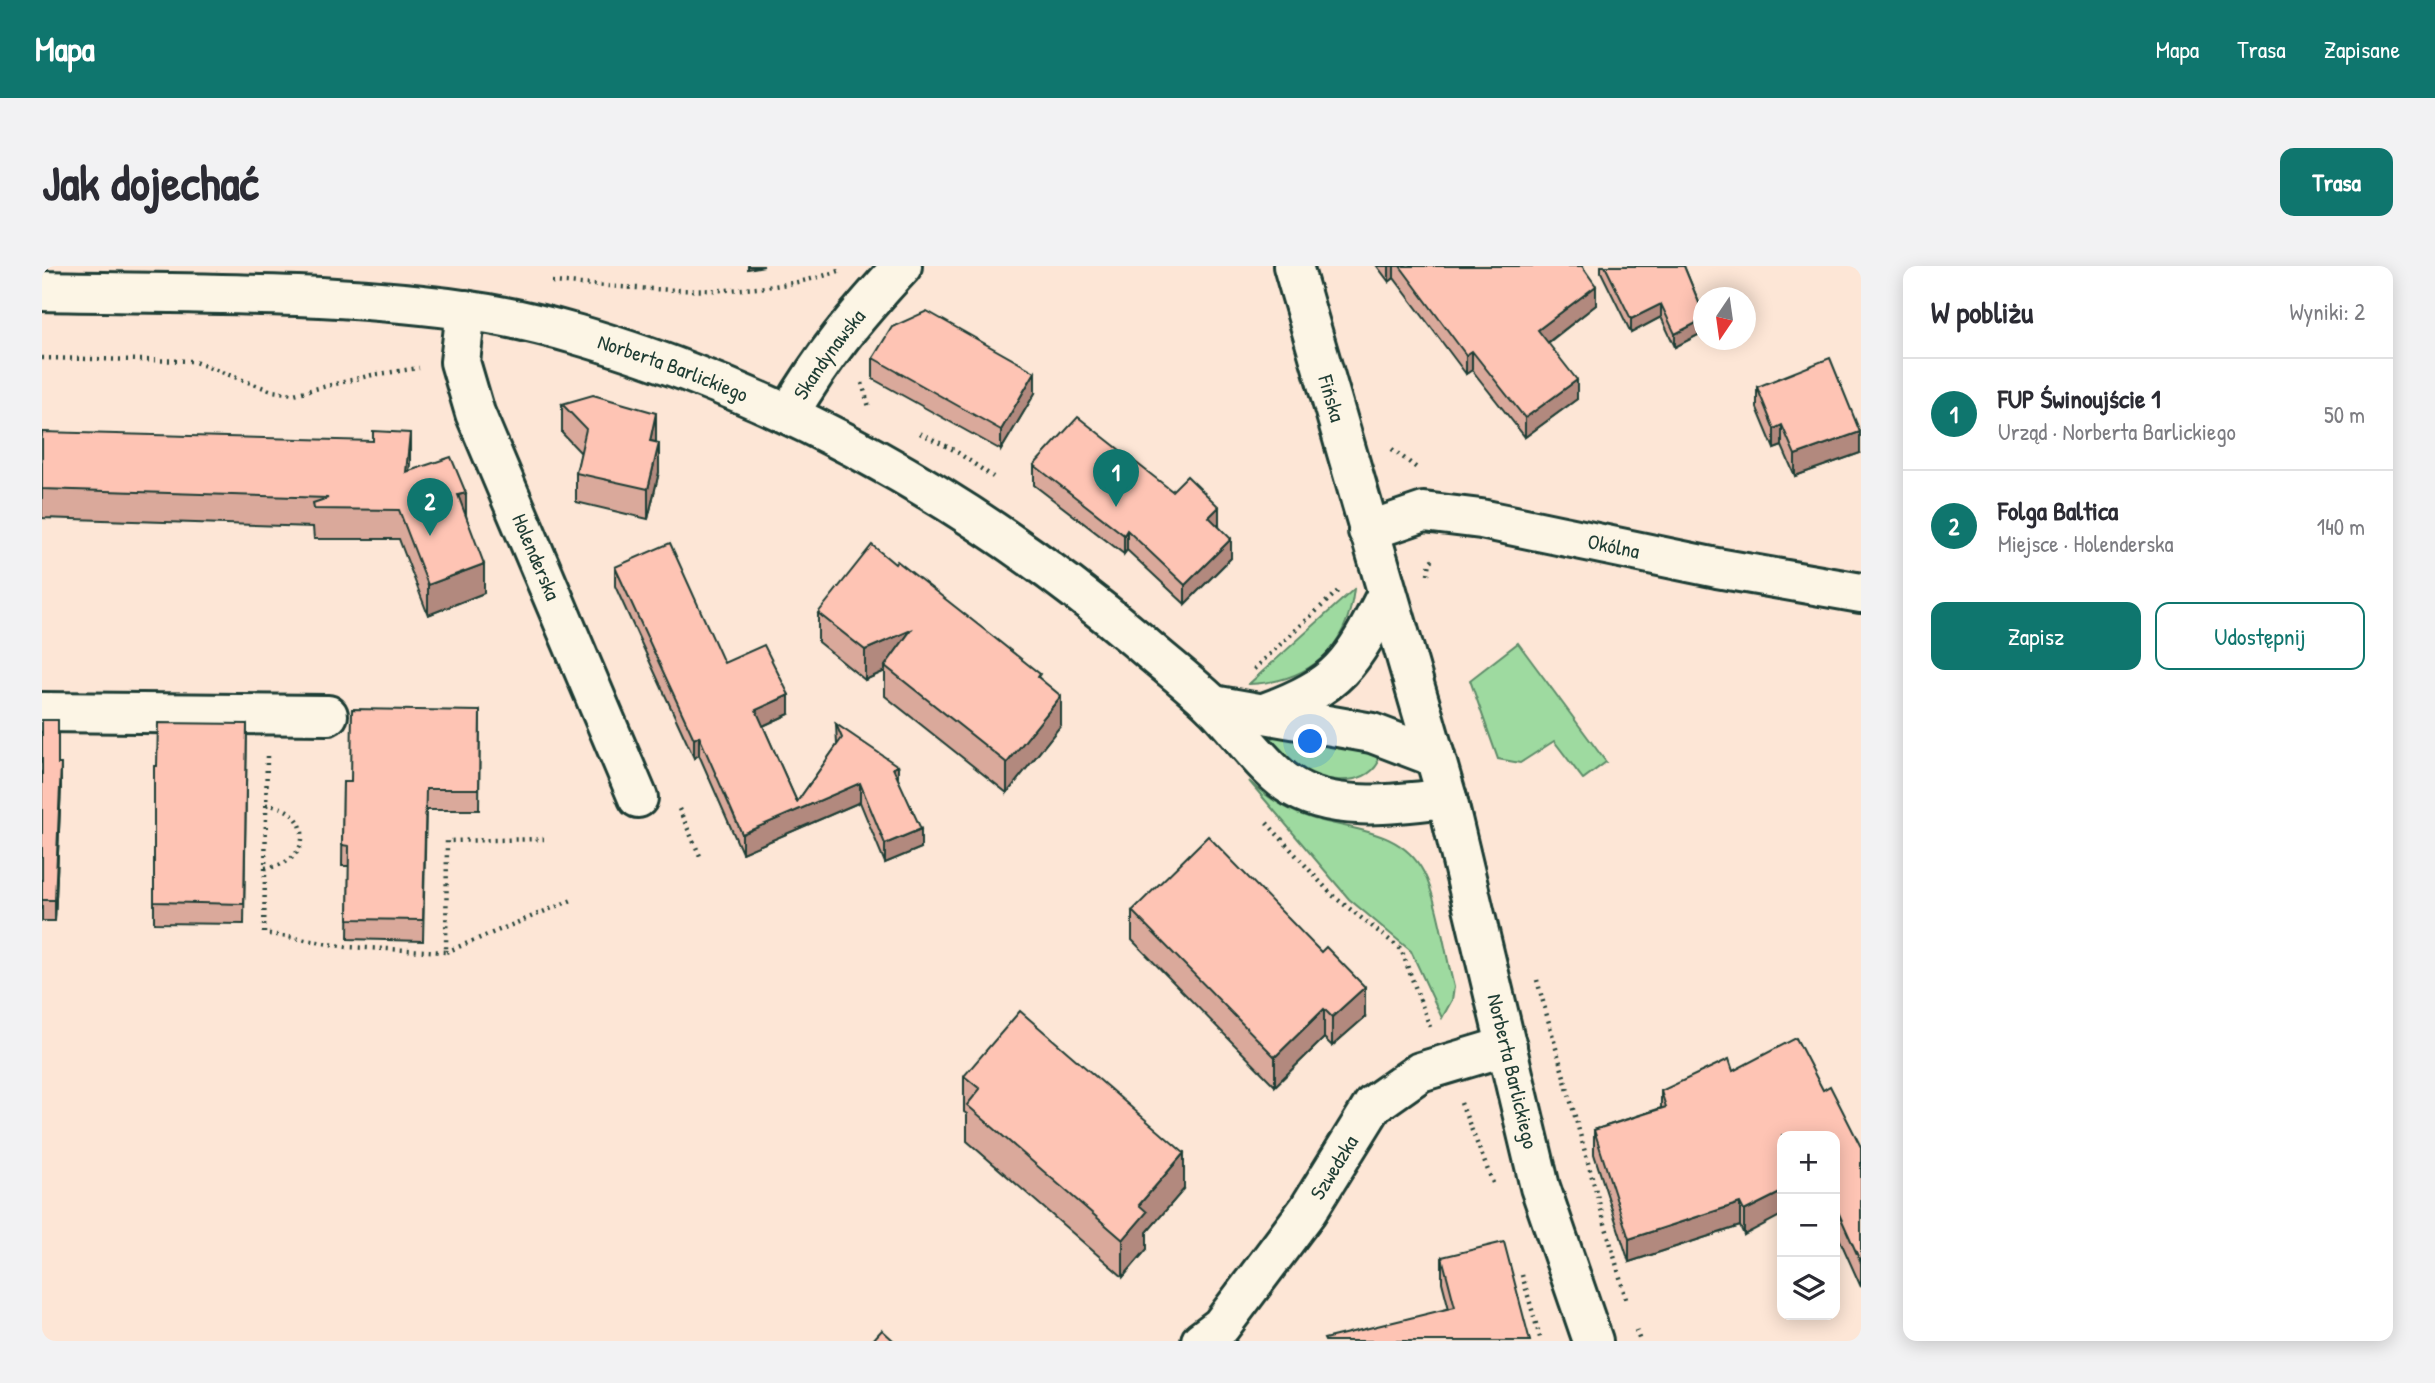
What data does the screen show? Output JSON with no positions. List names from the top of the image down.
{
  "streets": {
    "street": [
      "Skandynawska",
      "Norberta Barlickiego",
      "Fińska",
      "Okólna",
      "Holenderska",
      "Szwedzka"
    ]
  },
  "crossings": [
    ["Skandynawska", "Norberta Barlickiego"],
    ["Norberta Barlickiego", "Fińska"],
    ["Norberta Barlickiego", "Okólna"],
    ["Norberta Barlickiego", "Holenderska"],
    ["Norberta Barlickiego", "Szwedzka"],
    ["Fińska", "Okólna"]
  ],
  "north": "bottom",
  "page": {
    "header": "Mapa",
    "nav": ["Mapa", "Trasa", "Zapisane"],
    "buttons": [
      "Trasa",
      ["Zapisz", "Udostępnij"]
    ],
    "title": "Jak dojechać",
    "heading": ["W pobliżu", "Wyniki: 2"],
    "list": [
      {
        "mark": "1",
        "name": "FUP Świnoujście 1",
        "note": "Urząd · Norberta Barlickiego",
        "value": "50 m"
      },
      {
        "mark": "2",
        "name": "Folga Baltica",
        "note": "Miejsce · Holenderska",
        "value": "140 m"
      }
    ],
    "pins": ["1", "2"],
    "map_buttons": ["+", "−"]
  }
}
